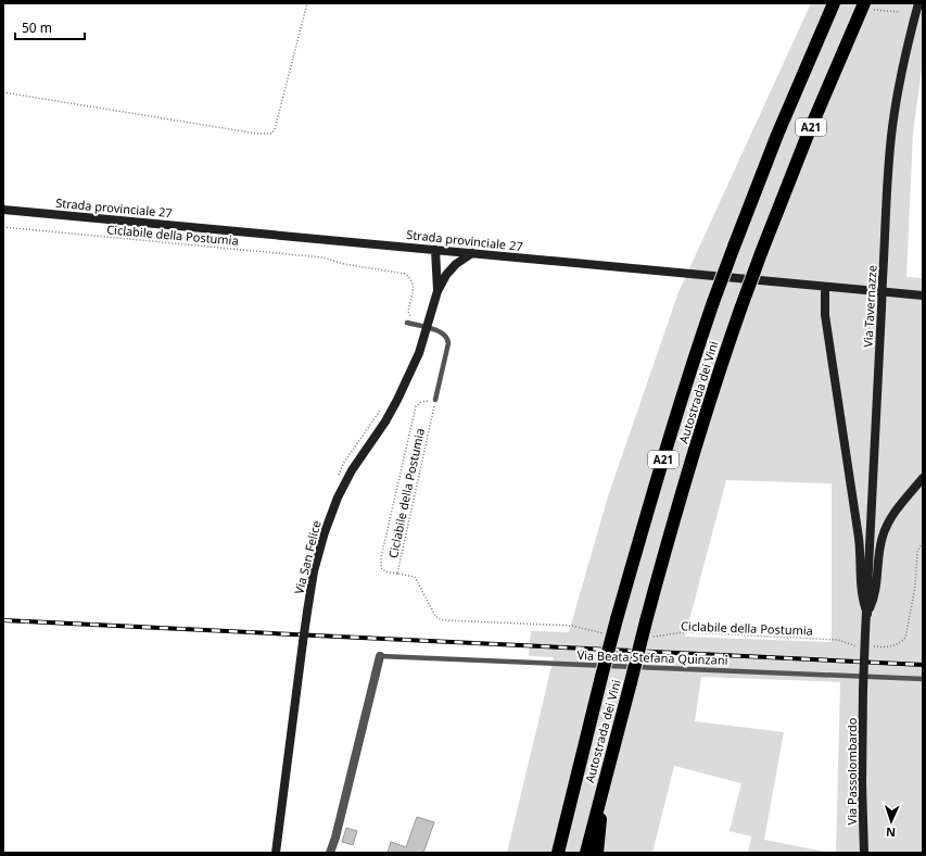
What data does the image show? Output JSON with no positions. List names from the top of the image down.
{
  "streets": {
    "highway": ["A21", "Autostrada dei Vini"],
    "street": [
      "Strada provinciale 27",
      "Via Tavernazze",
      "Via San Felice",
      "Via Passolombardo"
    ],
    "lane": ["Via Beata Stefana Quinzani"],
    "path": ["Ciclabile della Postumia"]
  },
  "crossings": [
    ["Ciclabile della Postumia", "Via San Felice"],
    ["Via Tavernazze", "Via Passolombardo"]
  ],
  "scale_bar": "50 m",
  "north": "bottom"
}
